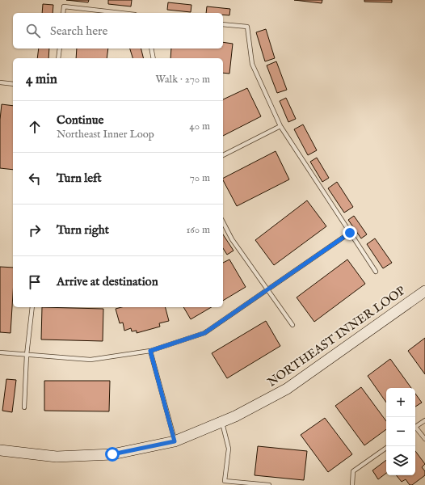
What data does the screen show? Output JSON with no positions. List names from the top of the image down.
{
  "streets": {
    "main road": ["NORTHEAST INNER LOOP"]
  },
  "page": {
    "search": "Search here",
    "heading": ["4 min", "Walk · 270 m"],
    "list": [
      ["Continue", "Northeast Inner Loop", "40 m"],
      ["Turn left", "70 m"],
      ["Turn right", "160 m"],
      "Arrive at destination"
    ],
    "map_buttons": ["+", "−"]
  }
}
